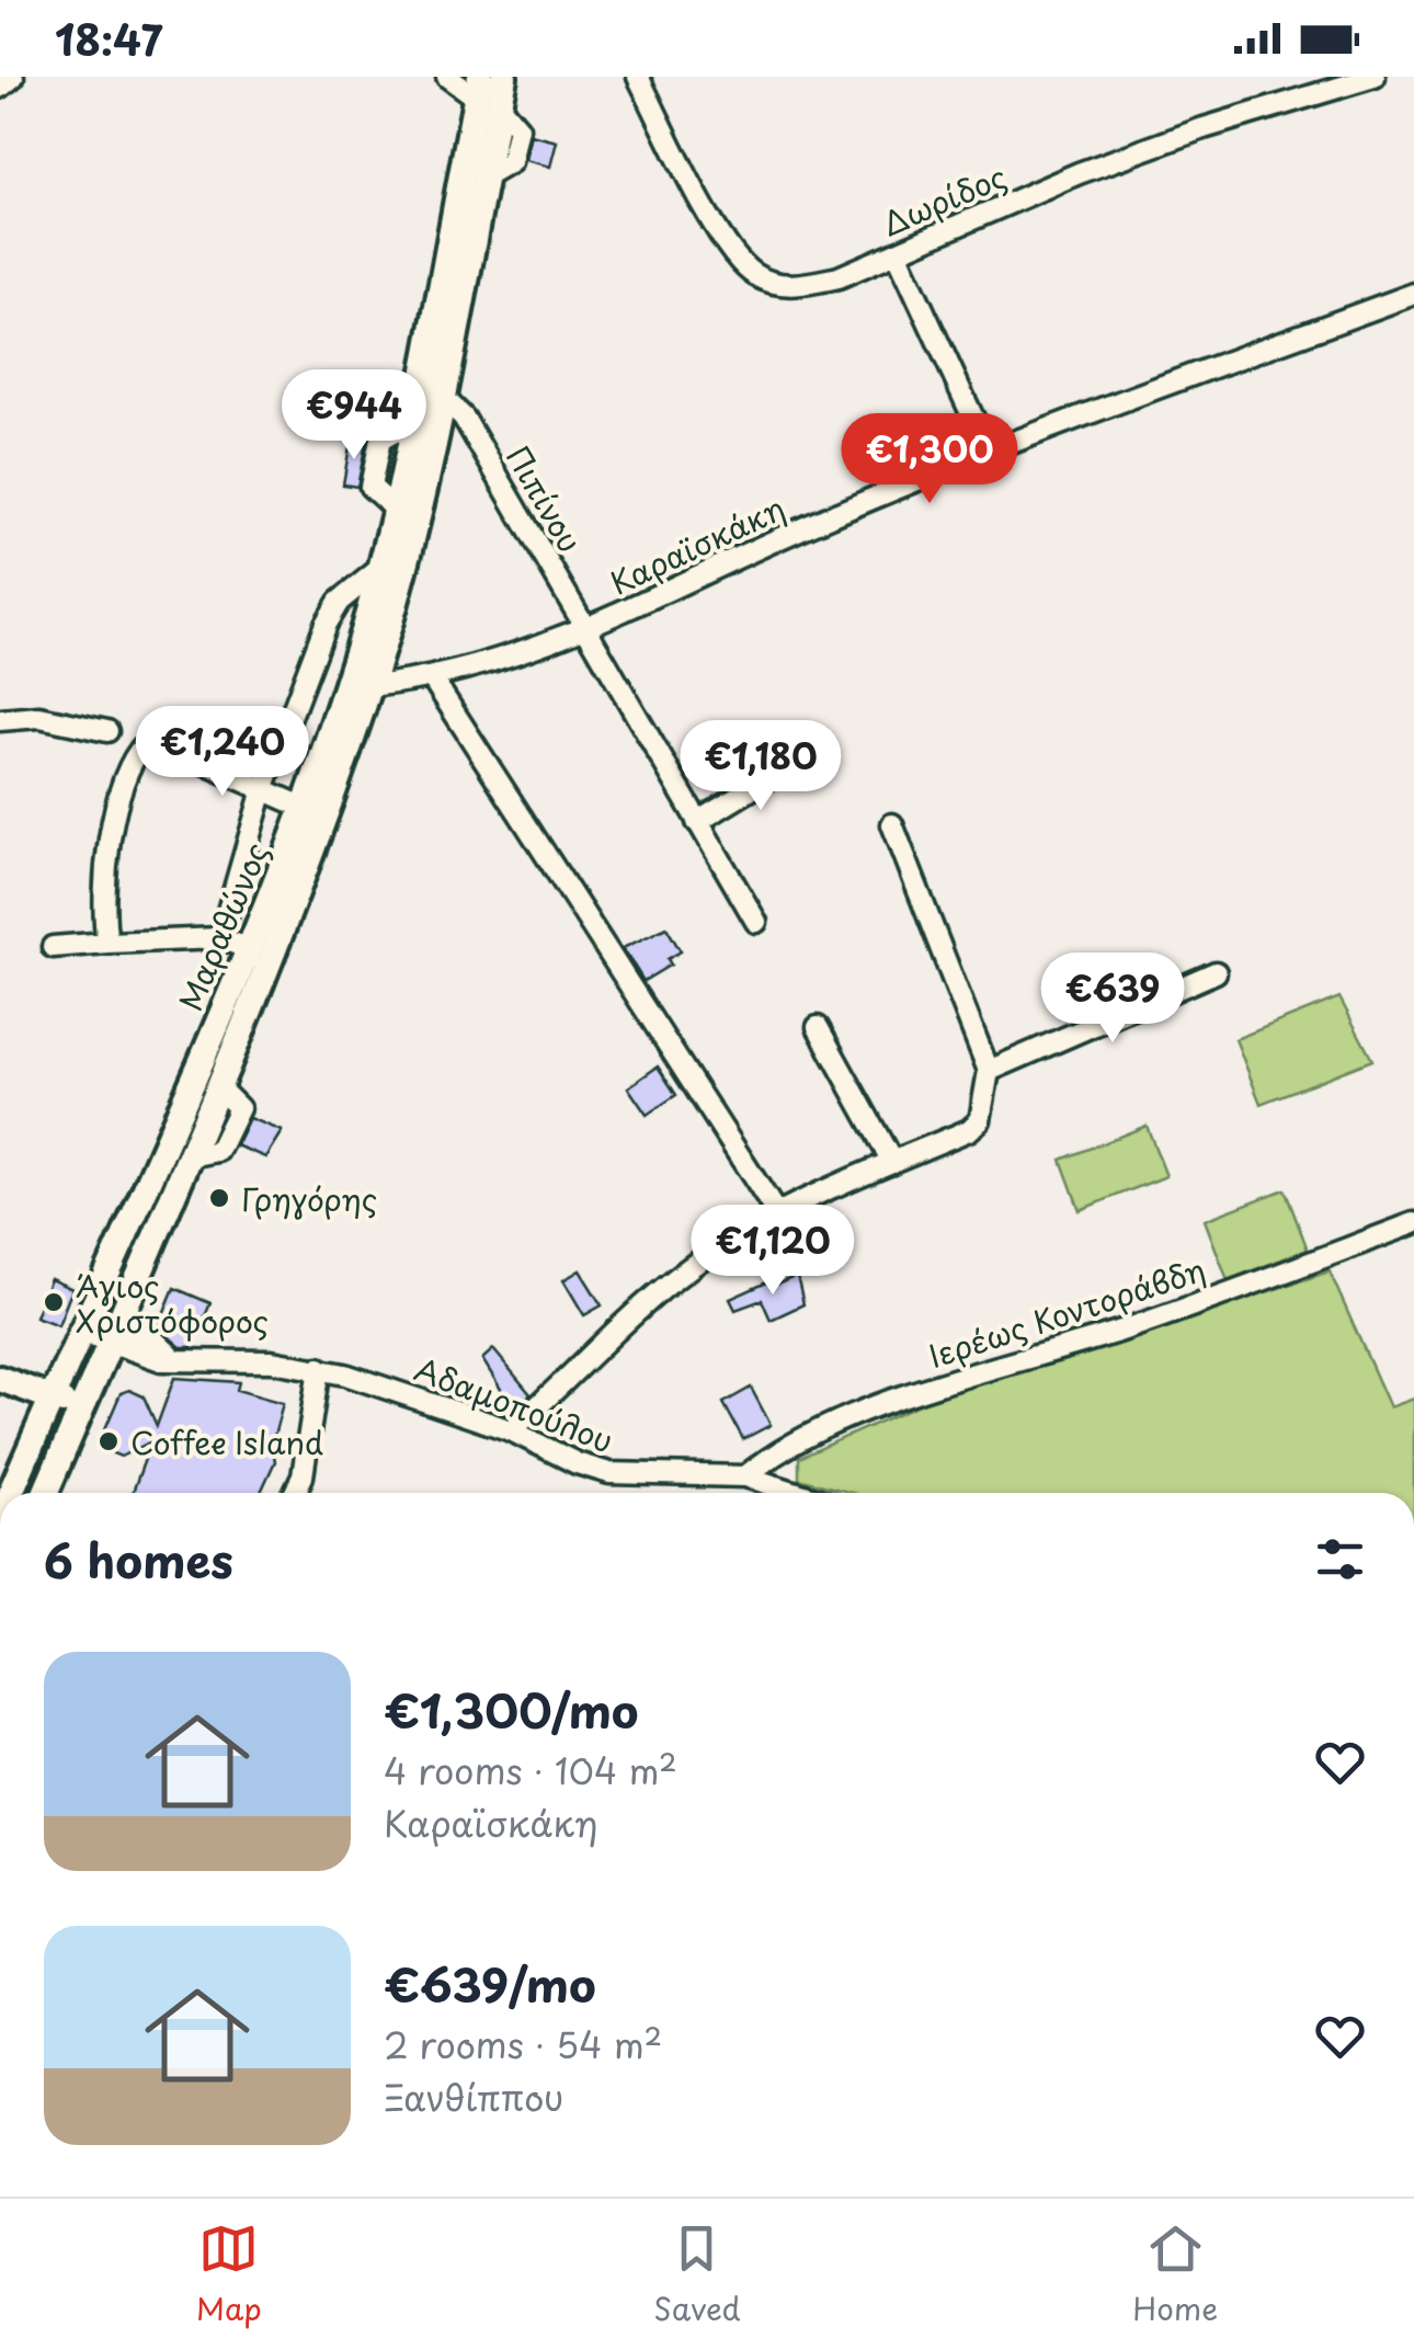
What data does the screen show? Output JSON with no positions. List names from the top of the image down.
{
  "streets": {
    "main road": ["Μαραθώνος"],
    "street": [
      "Δωρίδος",
      "Πιπίνου",
      "Καραϊσκάκη",
      "Ιερέως Κοντοράβδη",
      "Αδαμοπούλου"
    ]
  },
  "crossings": [
    ["Πιπίνου", "Καραϊσκάκη"],
    ["Πιπίνου", "Μαραθώνος"],
    ["Καραϊσκάκη", "Μαραθώνος"],
    ["Μαραθώνος", "Αδαμοπούλου"],
    ["Ιερέως Κοντοράβδη", "Αδαμοπούλου"]
  ],
  "places": ["Γρηγόρης", "Άγιος Χριστόφορος", "Coffee Island"],
  "page": {
    "status": "18:47",
    "price": [
      "€944",
      "€1,300",
      "€1,240",
      "€1,180",
      "€639",
      "€1,120"
    ],
    "heading": "6 homes",
    "list": [
      {
        "name": "€1,300/mo",
        "note": "4 rooms · 104 m² · Καραϊσκάκη"
      },
      {
        "name": "€639/mo",
        "note": "2 rooms · 54 m² · Ξανθίππου"
      }
    ],
    "tabs": ["Map", "Saved", "Home"]
  }
}
